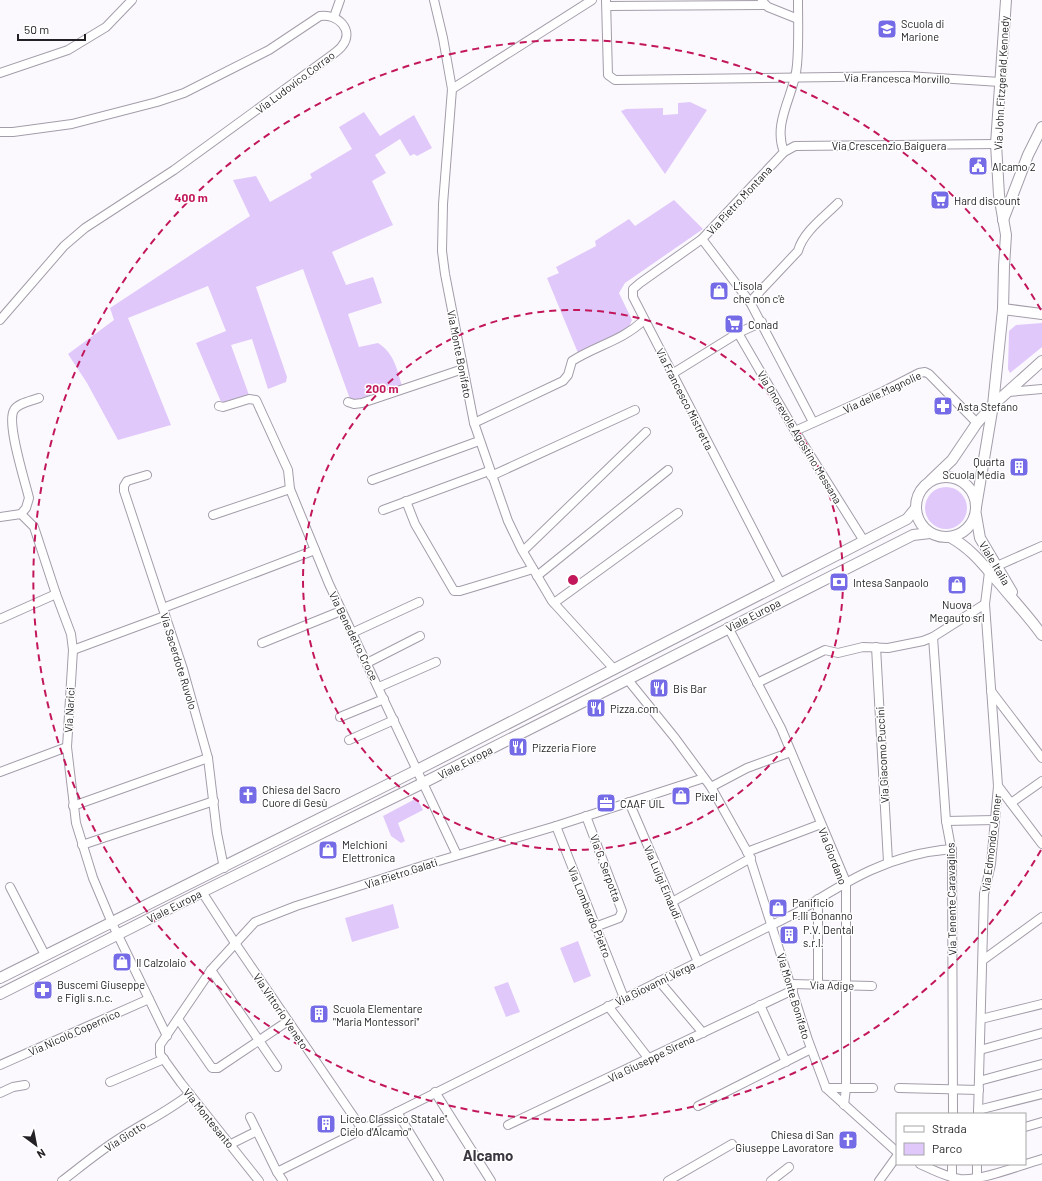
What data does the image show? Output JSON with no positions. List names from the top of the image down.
{
  "streets": {
    "street": [
      "Via Francesca Morvillo",
      "Via Ludovico Corrao",
      "Via John Fitzgerald Kennedy",
      "Via Crescenzio Baiguera",
      "Via Pietro Montana",
      "Via Monte Bonifato",
      "Via delle Magnolie",
      "Via Francesco Mistretta",
      "Via Onorevole Agostino Messana",
      "Viale Italia",
      "Viale Europa",
      "Via Benedetto Croce",
      "Via Sacerdote Ruvolo",
      "Via Narici",
      "Via Giacomo Puccini",
      "Via Edmondo Jenner",
      "Via Giordano",
      "Via G. Serpotta",
      "Via Pietro Galati",
      "Via Luigi Einaudi",
      "Via Tenente Caravaglios",
      "Via Lombardo Pietro",
      "Via Giovanni Verga",
      "Via Adige",
      "Via Vittorio Veneto",
      "Via Nicolò Copernico",
      "Via Giuseppe Sirena",
      "Via Montesanto",
      "Via Giotto"
    ]
  },
  "crossings": [
    ["Via Francesca Morvillo", "Via John Fitzgerald Kennedy"],
    ["Via John Fitzgerald Kennedy", "Via Crescenzio Baiguera"],
    ["Via John Fitzgerald Kennedy", "Viale Italia"],
    ["Via John Fitzgerald Kennedy", "Viale Europa"],
    ["Via Crescenzio Baiguera", "Via Pietro Montana"],
    ["Via Pietro Montana", "Via delle Magnolie"],
    ["Via Pietro Montana", "Via Francesco Mistretta"],
    ["Via Monte Bonifato", "Viale Europa"],
    ["Via Monte Bonifato", "Via Giordano"],
    ["Via Monte Bonifato", "Via Pietro Galati"],
    ["Via Monte Bonifato", "Via Giovanni Verga"],
    ["Via Monte Bonifato", "Via Adige"],
    ["Via Monte Bonifato", "Via Giuseppe Sirena"],
    ["Via delle Magnolie", "Via Onorevole Agostino Messana"],
    ["Via Francesco Mistretta", "Viale Europa"],
    ["Via Onorevole Agostino Messana", "Viale Europa"],
    ["Viale Italia", "Viale Europa"],
    ["Viale Italia", "Via Edmondo Jenner"],
    ["Viale Europa", "Via Benedetto Croce"],
    ["Viale Europa", "Via Sacerdote Ruvolo"],
    ["Viale Europa", "Via Narici"],
    ["Viale Europa", "Via Giordano"],
    ["Viale Europa", "Via Vittorio Veneto"],
    ["Via Benedetto Croce", "Via Pietro Galati"],
    ["Via Narici", "Via Pietro Galati"],
    ["Via Narici", "Via Nicolò Copernico"],
    ["Via Giacomo Puccini", "Via Giovanni Verga"],
    ["Via Giordano", "Via Giovanni Verga"],
    ["Via Giordano", "Via Adige"],
    ["Via G. Serpotta", "Via Pietro Galati"],
    ["Via G. Serpotta", "Via Lombardo Pietro"],
    ["Via Pietro Galati", "Via Luigi Einaudi"],
    ["Via Pietro Galati", "Via Lombardo Pietro"],
    ["Via Pietro Galati", "Via Vittorio Veneto"],
    ["Via Pietro Galati", "Via Montesanto"],
    ["Via Luigi Einaudi", "Via Giovanni Verga"],
    ["Via Tenente Caravaglios", "Via Giovanni Verga"],
    ["Via Lombardo Pietro", "Via Giovanni Verga"],
    ["Via Giovanni Verga", "Via Vittorio Veneto"],
    ["Via Adige", "Via Giuseppe Sirena"],
    ["Via Montesanto", "Via Giotto"]
  ],
  "districts": ["Alcamo"],
  "places": {
    "school or university": ["Scuola di Marione"],
    "public building": ["Alcamo 2"],
    "supermarket": ["Hard discount", "Conad"],
    "shop": [
      "L'isola che non c'è",
      "Nuova Megauto srl",
      "Pixel",
      "Melchioni Elettronica",
      "Panificio F.lli Bonanno",
      "Il Calzolaio"
    ],
    "pharmacy": ["Asta Stefano", "Buscemi Giuseppe e Figli s.n.c."],
    "building": [
      "Quarta Scuola Media",
      "P.V. Dental s.r.l.",
      "Scuola Elementare \"Maria Montessori\"",
      "Liceo Classico Statale\" Cielo d'Alcamo\""
    ],
    "bank": ["Intesa Sanpaolo"],
    "restaurant": ["Bis Bar", "Pizza.com", "Pizzeria Fiore"],
    "church": ["Chiesa del Sacro Cuore di Gesù", "Chiesa di San Giuseppe Lavoratore"],
    "office": ["CAAF UIL"]
  },
  "legend": ["Strada", "Parco"],
  "scale_bar": "50 m",
  "north": "bottom right",
  "rings": ["400 m", "200 m"]
}
